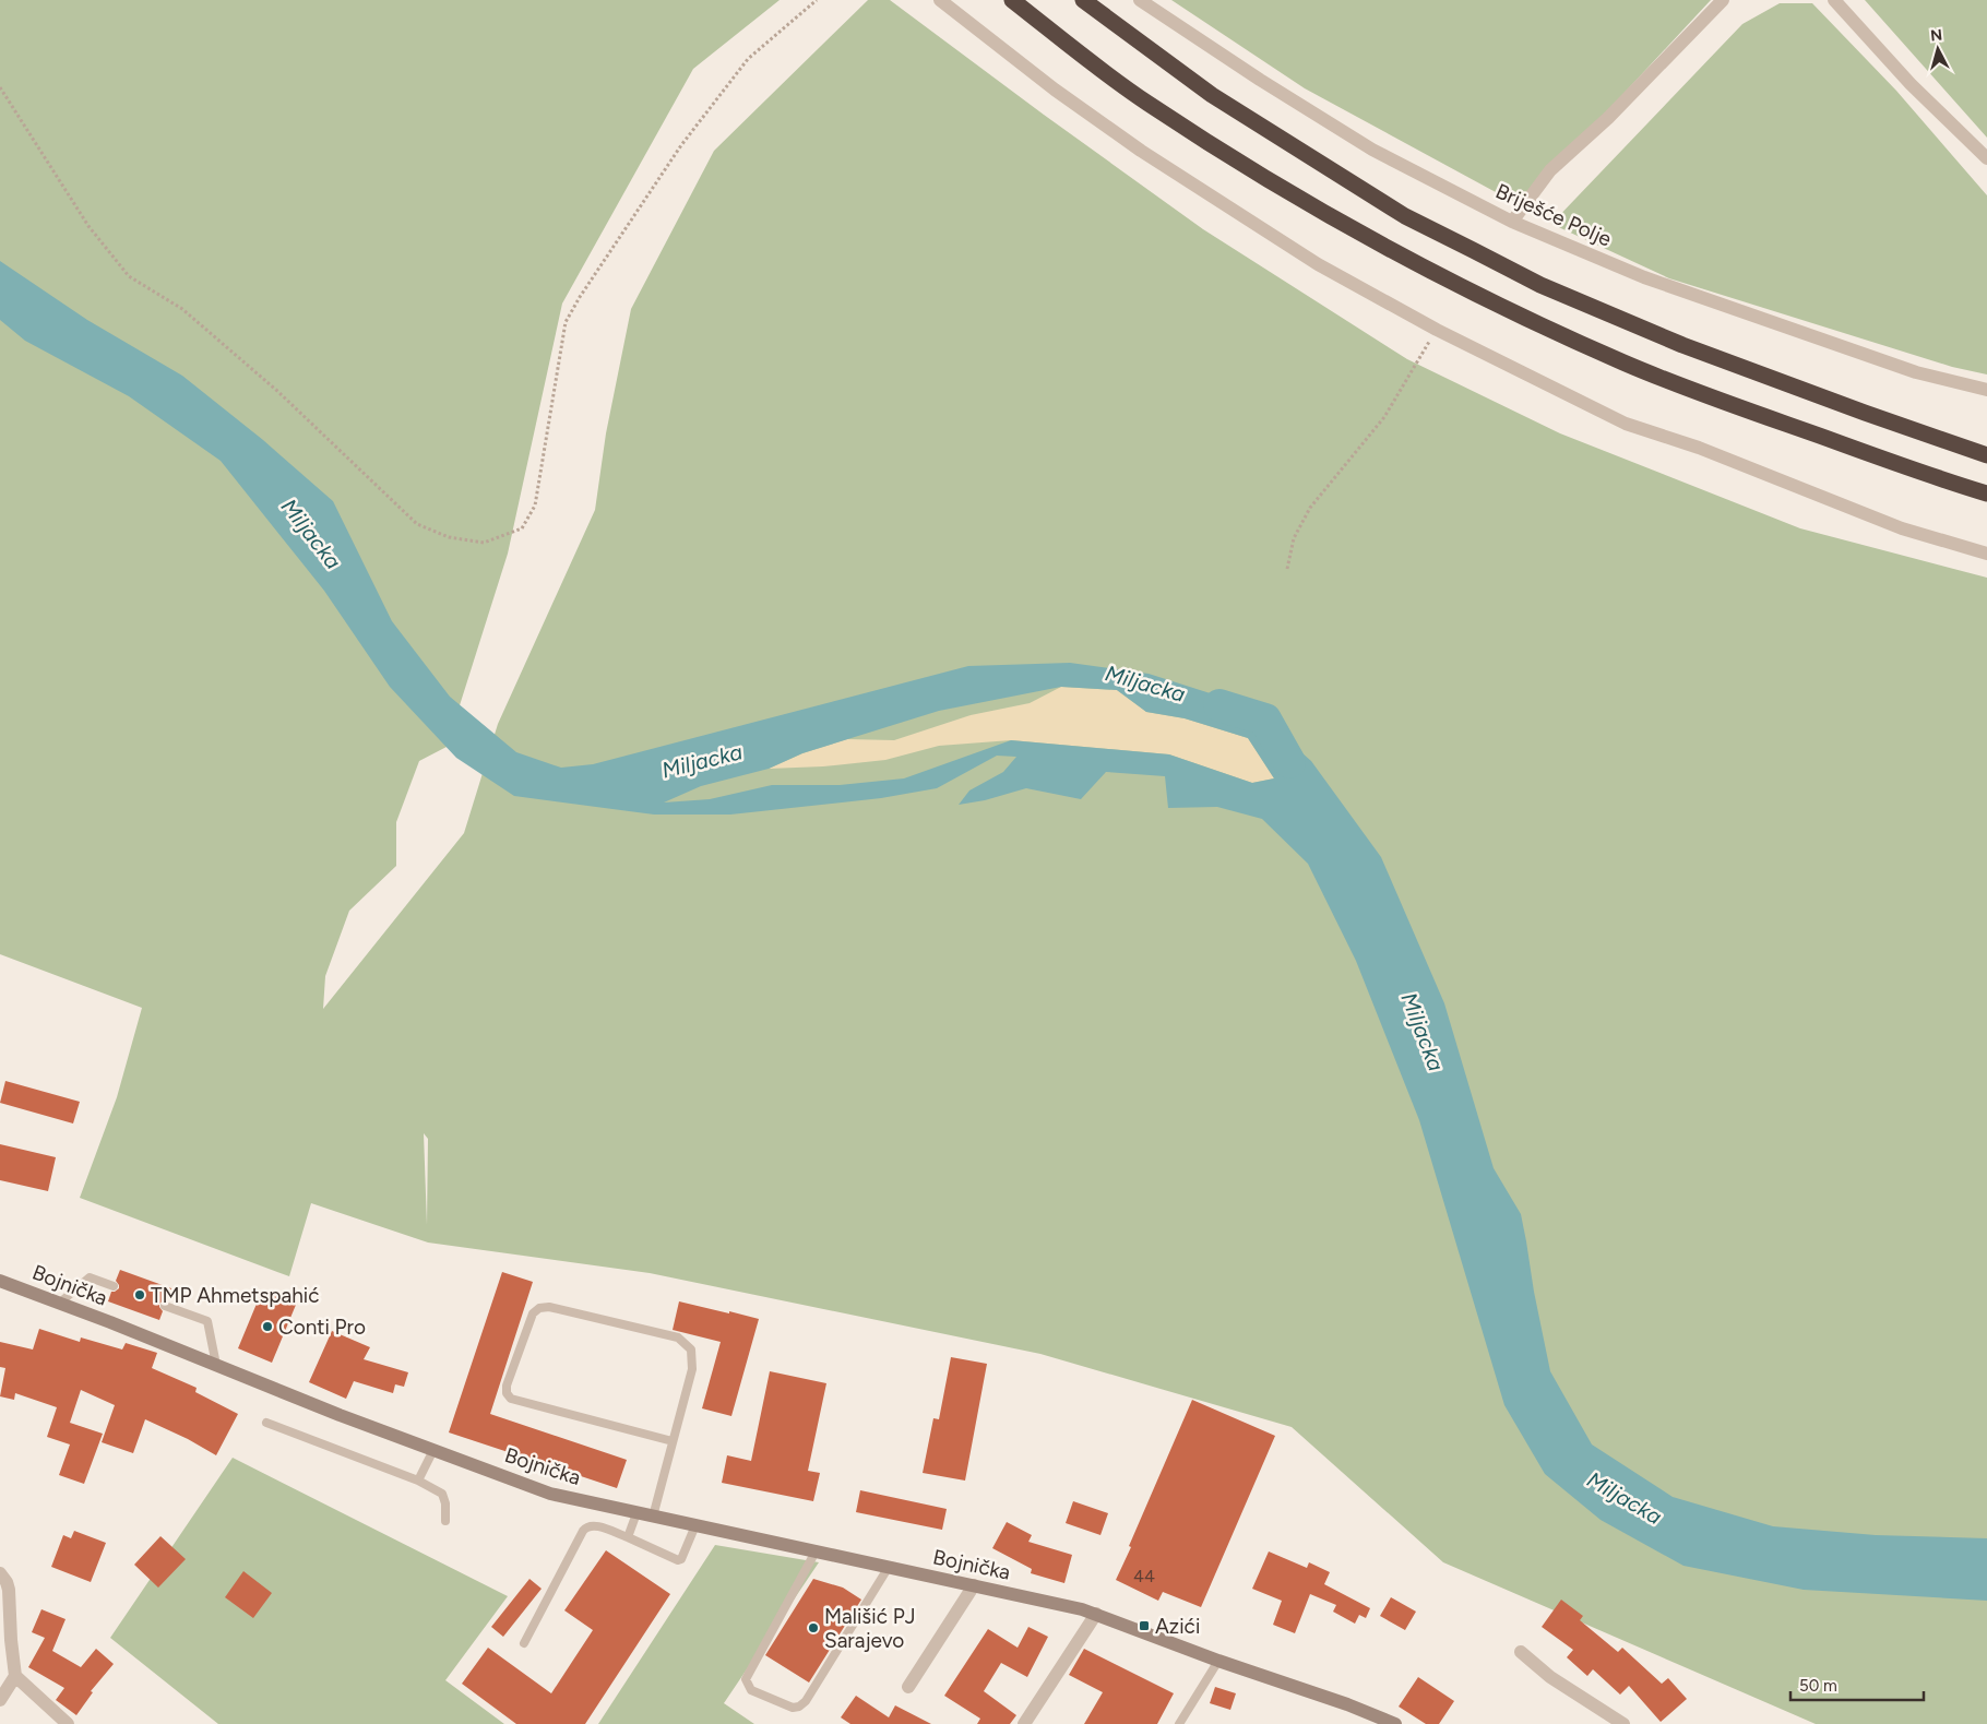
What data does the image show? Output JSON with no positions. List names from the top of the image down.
{
  "streets": {
    "main road": ["Bojnička"],
    "street": ["Briješće Polje"]
  },
  "water": ["Miljacka"],
  "places": {
    "other": ["TMP Ahmetspahić", "Conti Pro", "Mališić PJ Sarajevo"],
    "transit": ["Azići"]
  },
  "house_numbers": ["44"],
  "scale_bar": "50 m",
  "north": "top"
}
